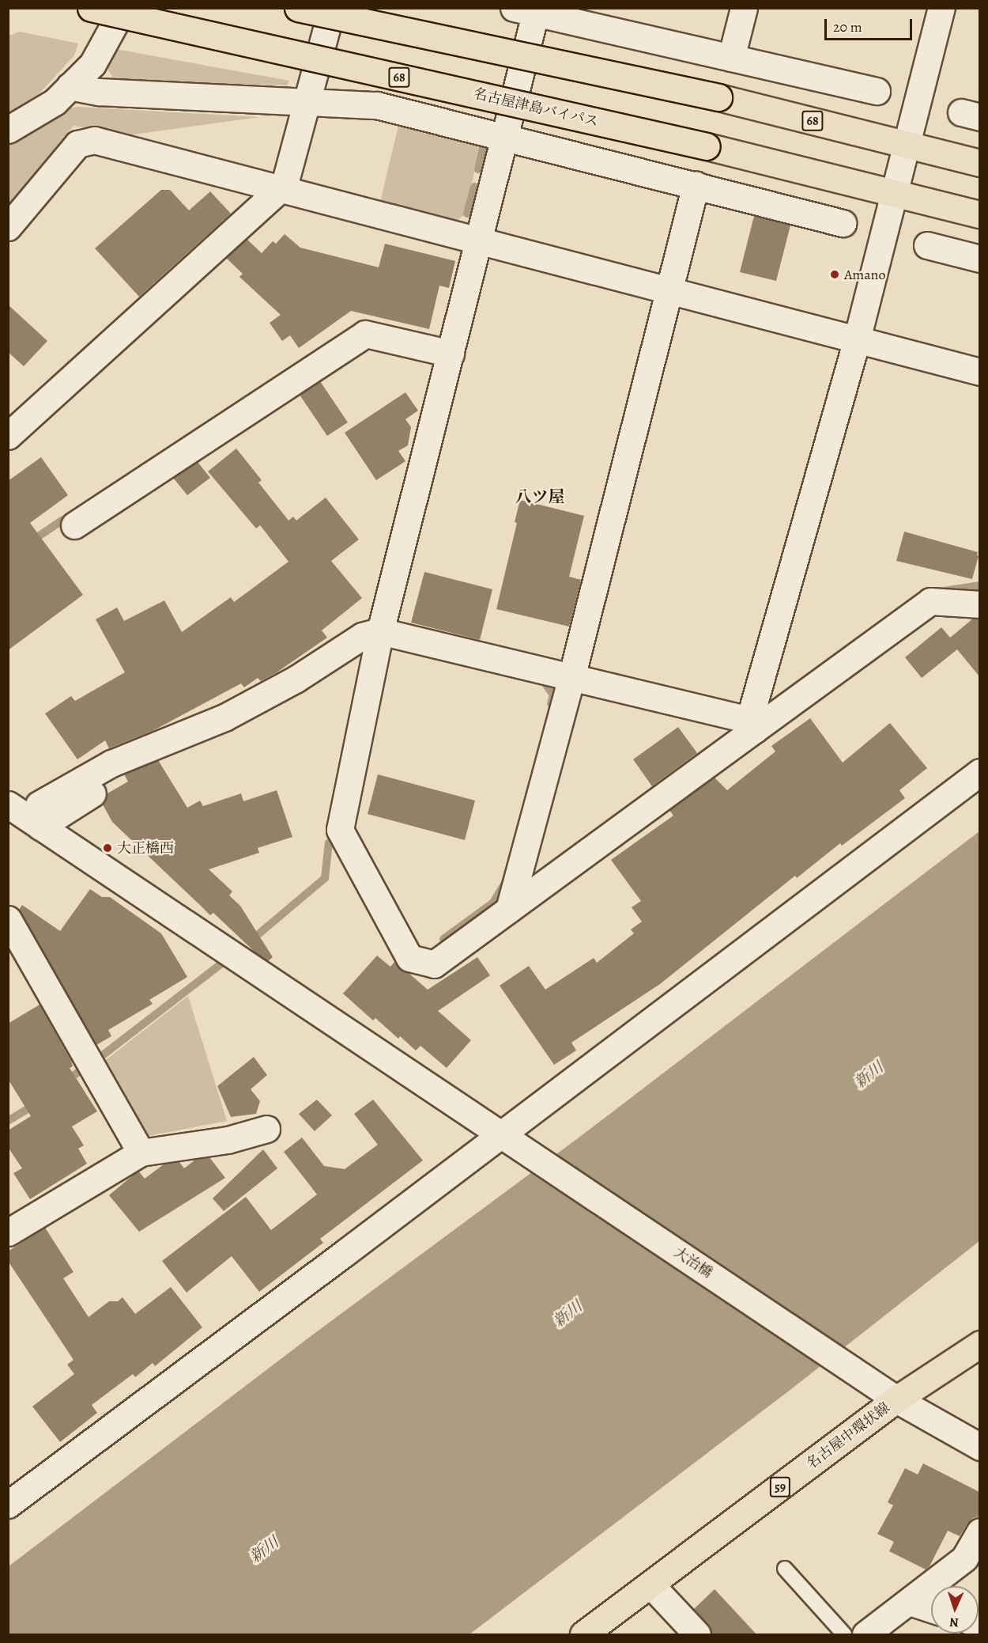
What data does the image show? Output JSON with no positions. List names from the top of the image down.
{
  "streets": {
    "main road": [
      "68",
      "名古屋津島バイパス",
      "名古屋中環状線",
      "59"
    ],
    "street": ["大治橋"]
  },
  "crossings": [
    ["大治橋", "名古屋中環状線"]
  ],
  "districts": ["八ツ屋"],
  "water": ["新川"],
  "places": ["Amano", "大正橋西"],
  "scale_bar": "20 m",
  "north": "bottom"
}
